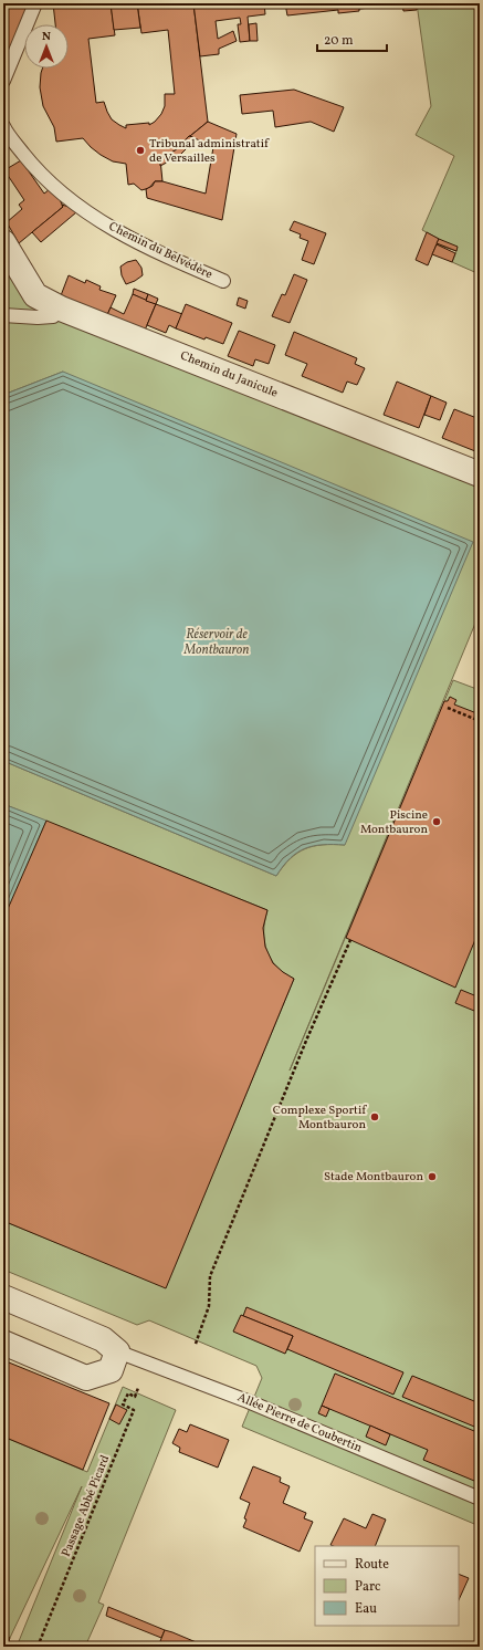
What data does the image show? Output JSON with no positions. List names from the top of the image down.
{
  "streets": {
    "street": ["Chemin du Janicule", "Allée Pierre de Coubertin"],
    "lane": ["Chemin du Belvédère"],
    "path": ["Passage Abbé Picard"]
  },
  "water": ["Réservoir de Montbauron"],
  "places": [
    "Tribunal administratif de Versailles",
    "Piscine Montbauron",
    "Complexe Sportif Montbauron",
    "Stade Montbauron"
  ],
  "legend": ["Route", "Parc", "Eau"],
  "scale_bar": "20 m",
  "north": "top"
}
